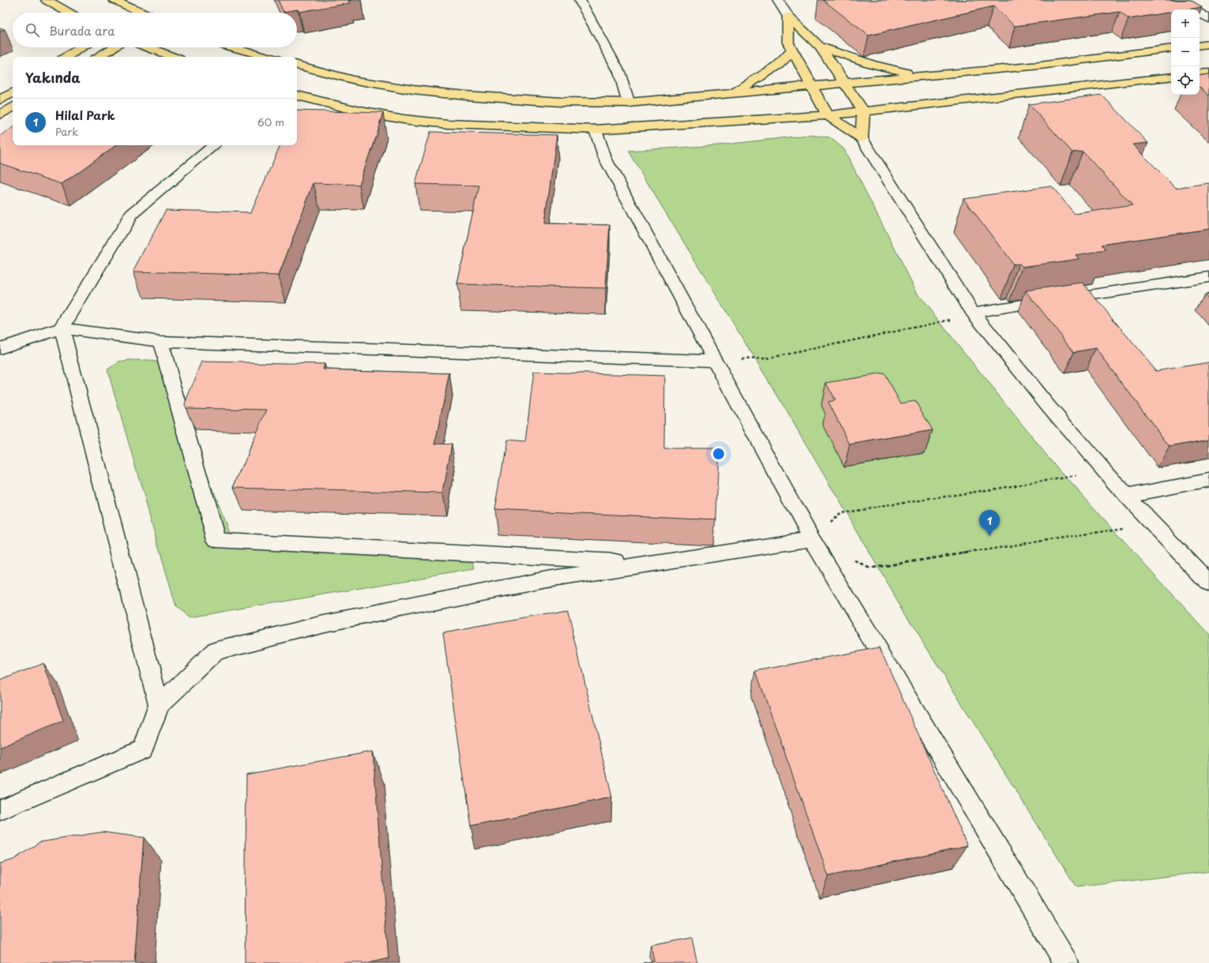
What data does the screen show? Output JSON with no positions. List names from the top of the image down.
{
  "page": {
    "map_buttons": ["+", "−"],
    "search": "Burada ara",
    "heading": "Yakında",
    "list": [
      {
        "mark": "1",
        "name": "Hilal Park",
        "note": "Park",
        "value": "60 m"
      }
    ],
    "pins": "1"
  }
}
